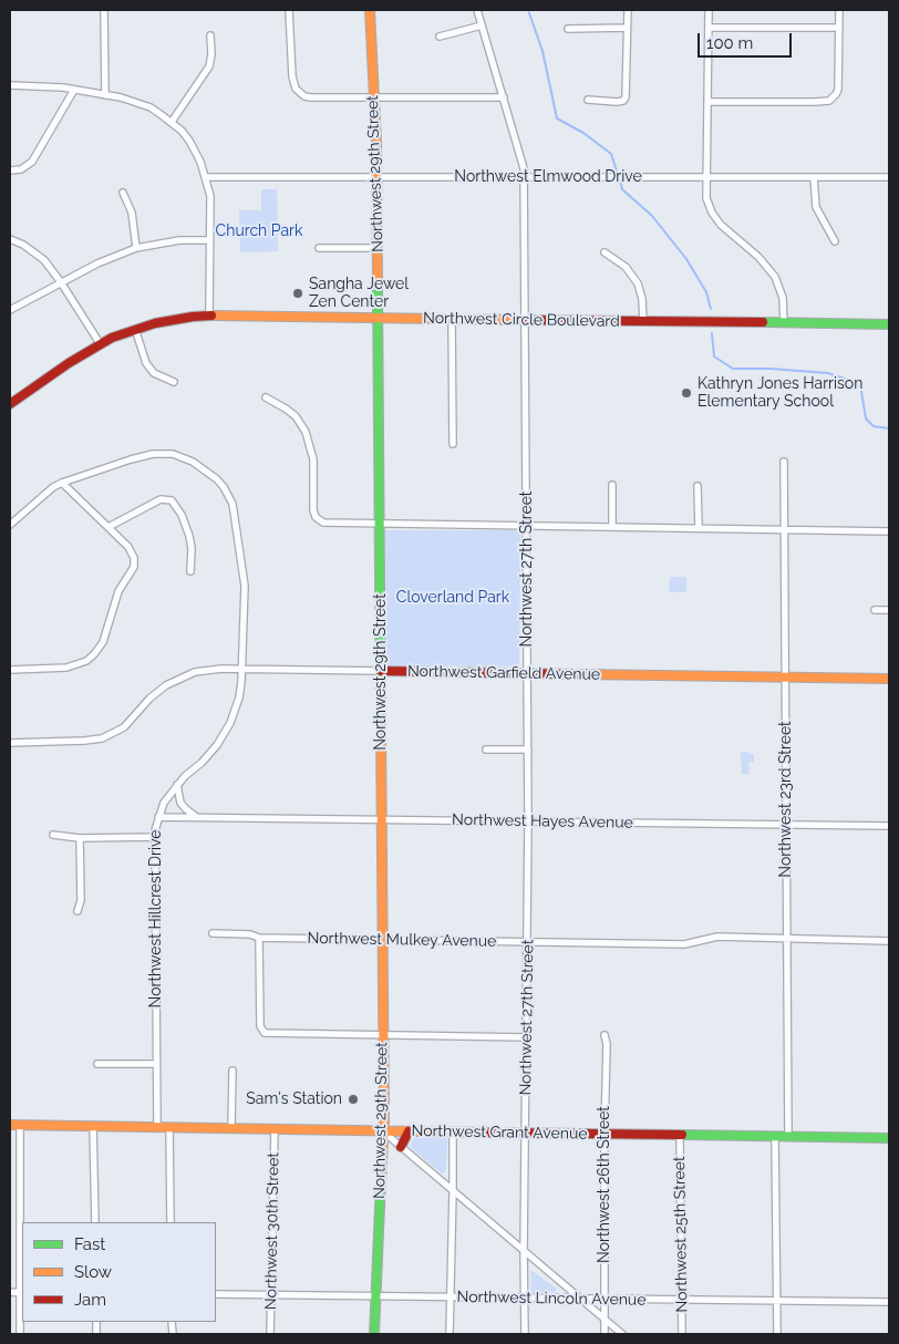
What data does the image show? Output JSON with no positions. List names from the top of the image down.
{
  "streets": {
    "street": [
      "Northwest 29th Street",
      "Northwest Elmwood Drive",
      "Northwest Circle Boulevard",
      "Northwest 27th Street",
      "Northwest Garfield Avenue",
      "Northwest 23rd Street",
      "Northwest Hayes Avenue",
      "Northwest Hillcrest Drive",
      "Northwest Mulkey Avenue",
      "Northwest Grant Avenue",
      "Northwest 26th Street",
      "Northwest 30th Street",
      "Northwest 25th Street",
      "Northwest Lincoln Avenue"
    ]
  },
  "crossings": [
    ["Northwest 29th Street", "Northwest Elmwood Drive"],
    ["Northwest 29th Street", "Northwest Circle Boulevard"],
    ["Northwest 29th Street", "Northwest Garfield Avenue"],
    ["Northwest 29th Street", "Northwest Hayes Avenue"],
    ["Northwest 29th Street", "Northwest Mulkey Avenue"],
    ["Northwest 29th Street", "Northwest Grant Avenue"],
    ["Northwest 29th Street", "Northwest Lincoln Avenue"],
    ["Northwest Elmwood Drive", "Northwest 27th Street"],
    ["Northwest Circle Boulevard", "Northwest 27th Street"],
    ["Northwest 27th Street", "Northwest Garfield Avenue"],
    ["Northwest 27th Street", "Northwest Hayes Avenue"],
    ["Northwest 27th Street", "Northwest Mulkey Avenue"],
    ["Northwest 27th Street", "Northwest Grant Avenue"],
    ["Northwest 27th Street", "Northwest Lincoln Avenue"],
    ["Northwest Garfield Avenue", "Northwest 23rd Street"],
    ["Northwest Garfield Avenue", "Northwest Hillcrest Drive"],
    ["Northwest 23rd Street", "Northwest Hayes Avenue"],
    ["Northwest 23rd Street", "Northwest Mulkey Avenue"],
    ["Northwest 23rd Street", "Northwest Grant Avenue"],
    ["Northwest Hayes Avenue", "Northwest Hillcrest Drive"],
    ["Northwest Hillcrest Drive", "Northwest Grant Avenue"],
    ["Northwest Grant Avenue", "Northwest 26th Street"],
    ["Northwest Grant Avenue", "Northwest 30th Street"],
    ["Northwest Grant Avenue", "Northwest 25th Street"],
    ["Northwest 26th Street", "Northwest Lincoln Avenue"],
    ["Northwest 30th Street", "Northwest Lincoln Avenue"],
    ["Northwest 25th Street", "Northwest Lincoln Avenue"]
  ],
  "parks": ["Church Park", "Cloverland Park"],
  "places": ["Sangha Jewel Zen Center", "Kathryn Jones Harrison Elementary School", "Sam's Station"],
  "legend": ["Fast", "Slow", "Jam"],
  "scale_bar": "100 m"
}
